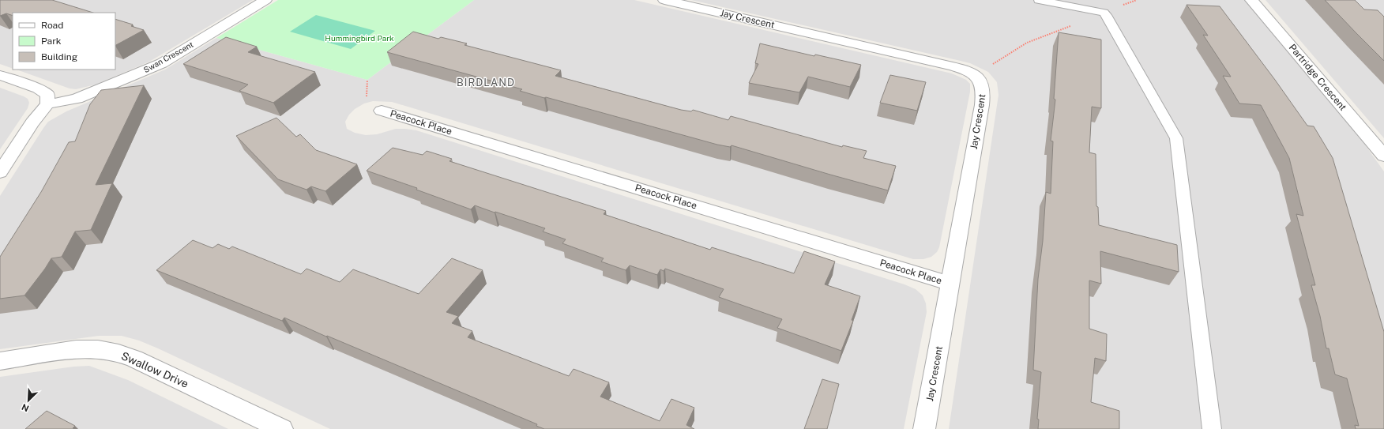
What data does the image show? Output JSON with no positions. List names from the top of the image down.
{
  "streets": {
    "street": [
      "Jay Crescent",
      "Swan Crescent",
      "Partridge Crescent",
      "Peacock Place",
      "Swallow Drive"
    ]
  },
  "crossings": [
    ["Jay Crescent", "Peacock Place"]
  ],
  "districts": ["BIRDLAND"],
  "parks": ["Hummingbird Park"],
  "legend": ["Road", "Park", "Building"],
  "north": "bottom left"
}
